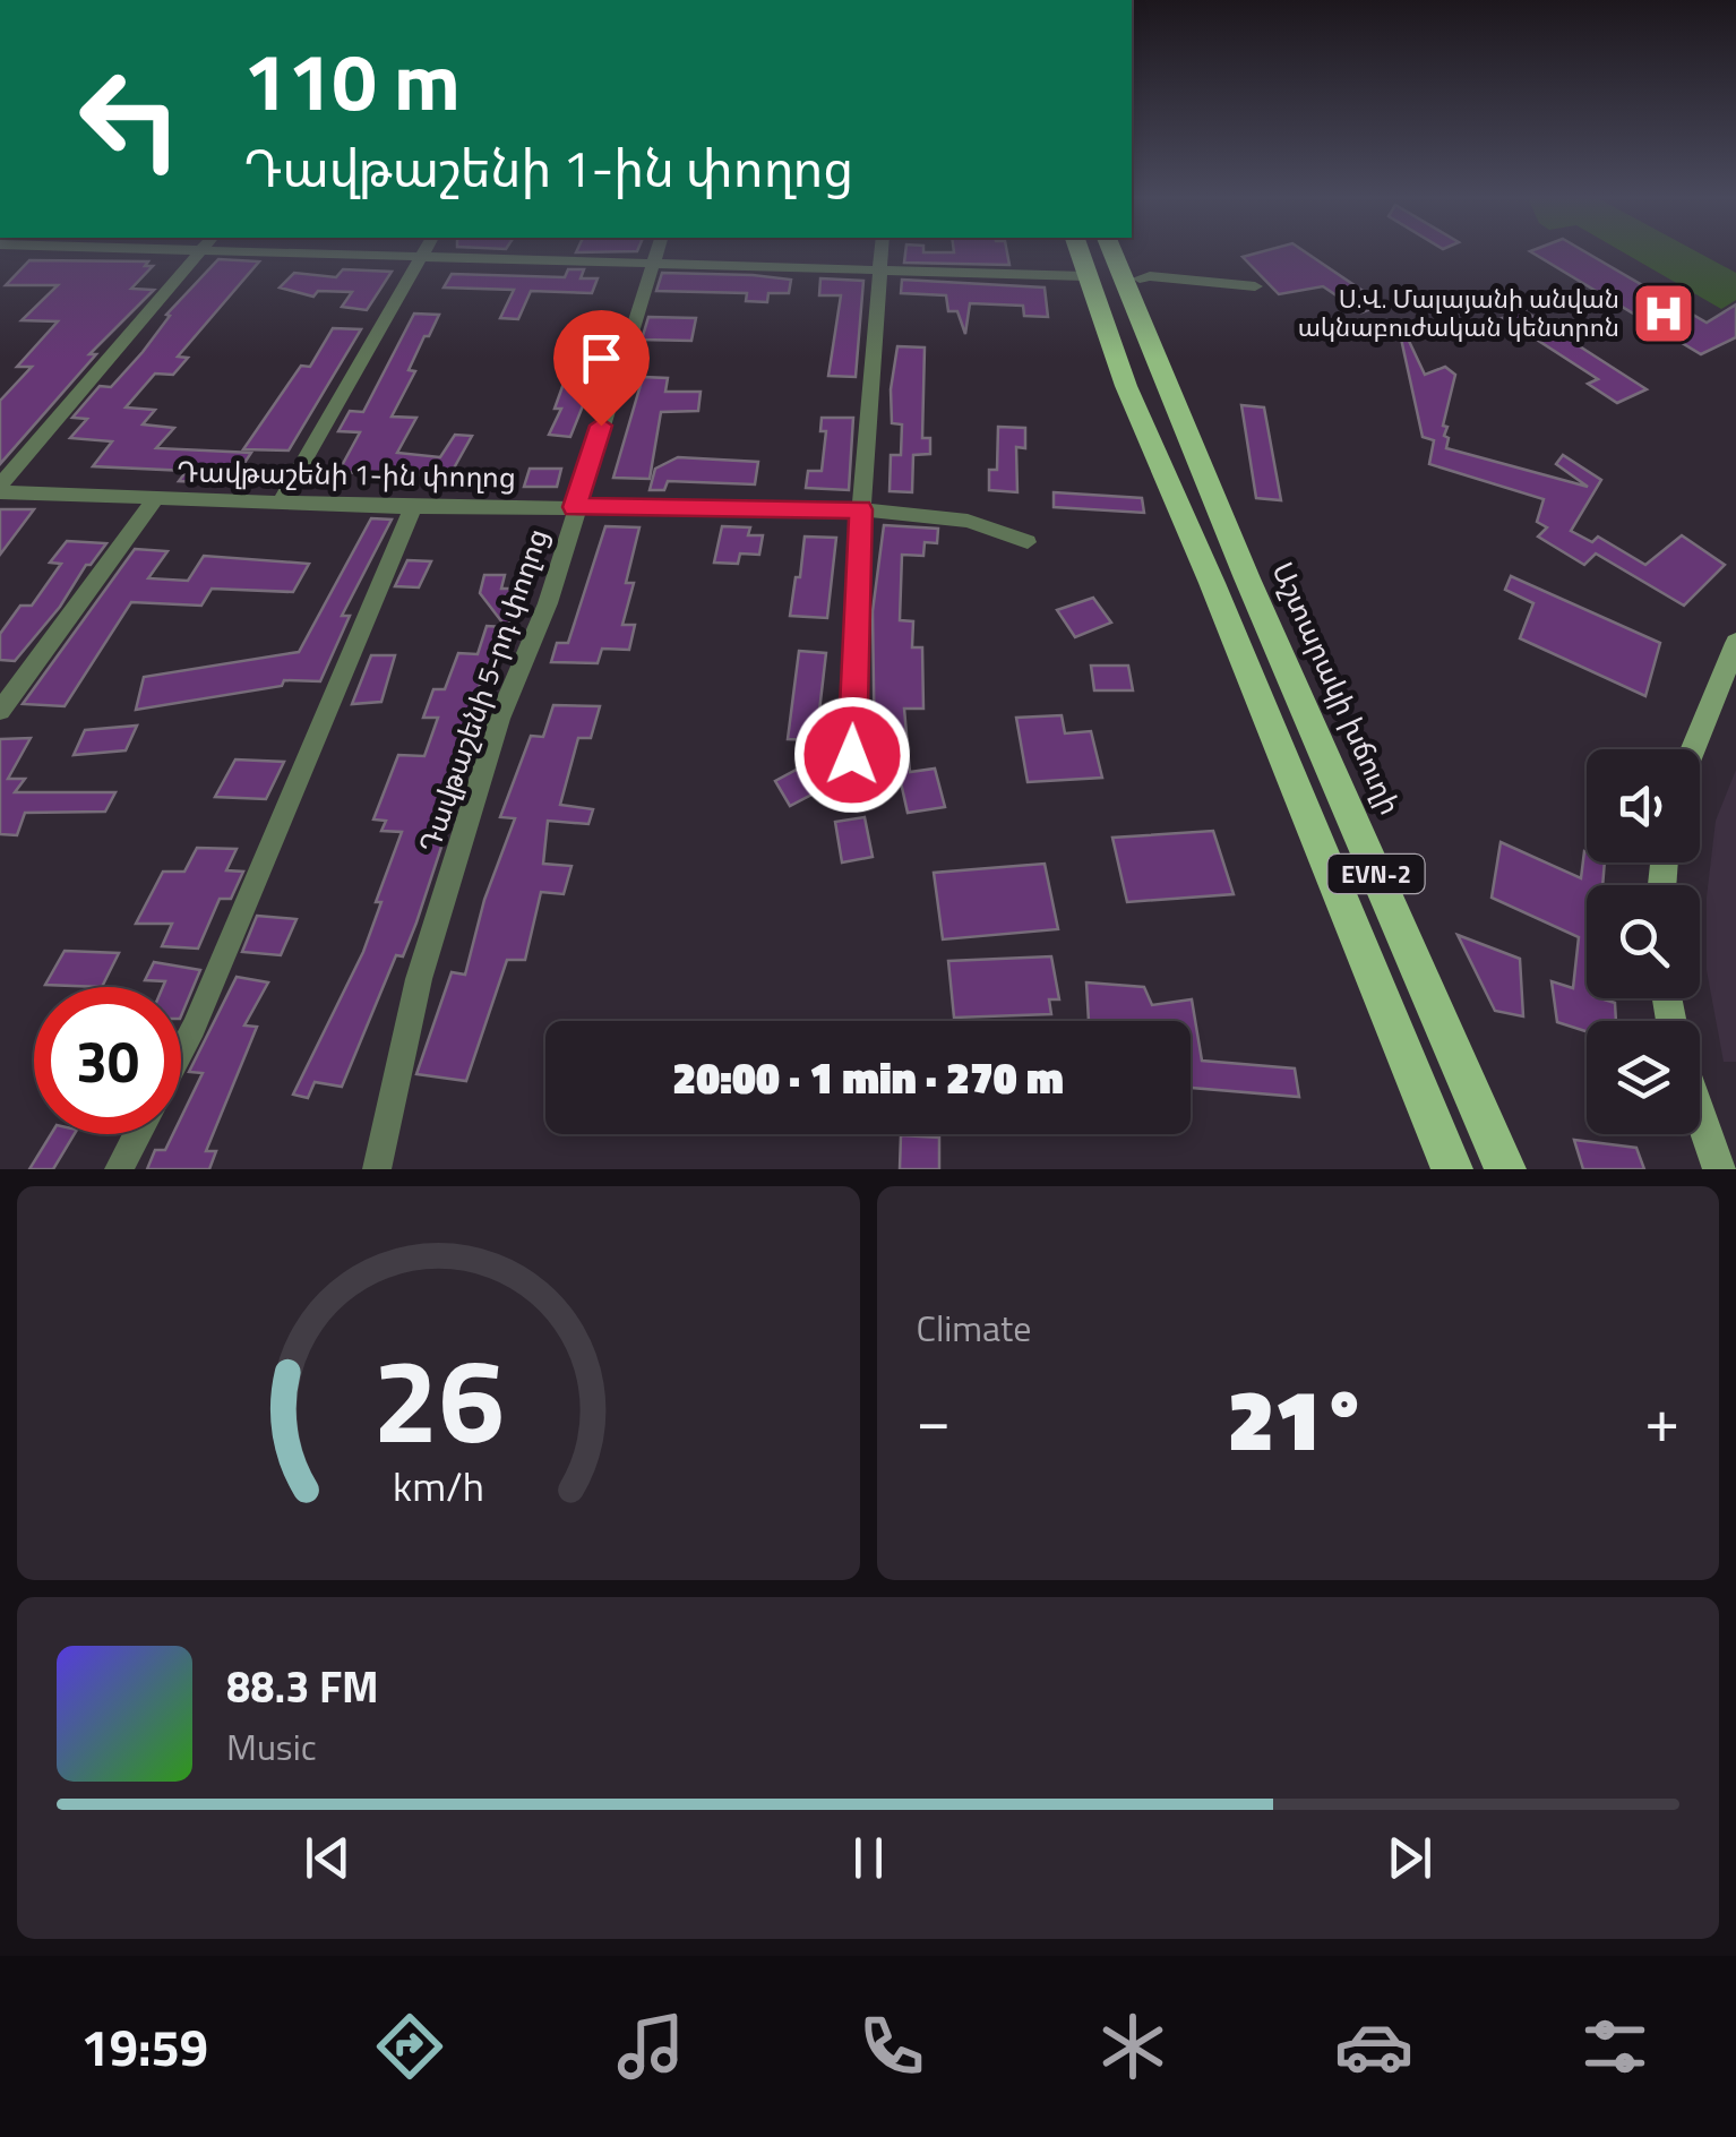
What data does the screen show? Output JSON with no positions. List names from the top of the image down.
{
  "streets": {
    "main road": ["Աշտարակի խճուղի", "EVN-2"],
    "street": ["Դավթաշենի 1-ին փողոց", "Դավթաշենի 5-րդ փողոց"]
  },
  "crossings": [
    ["Դավթաշենի 1-ին փողոց", "Դավթաշենի 5-րդ փողոց"]
  ],
  "places": {
    "hospital": ["Ս.Վ. Մալայանի անվան ակնաբուժական կենտրոն"]
  },
  "page": {
    "turn": ["110 m", "Դավթաշենի 1-ին փողոց"],
    "limit": "30",
    "trip": "20:00 · 1 min · 270 m",
    "tile": "Climate",
    "heat": ["−", "21°", "+"],
    "song": ["88.3 FM", "Music"],
    "tabs": "19:59",
    "gauge": ["26", "km/h"]
  }
}
